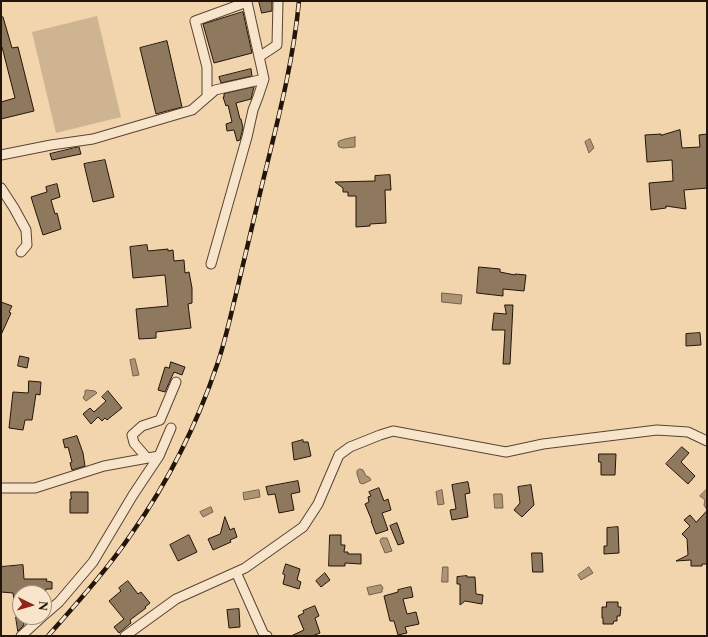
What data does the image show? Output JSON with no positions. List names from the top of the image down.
{
  "north": "right"
}
